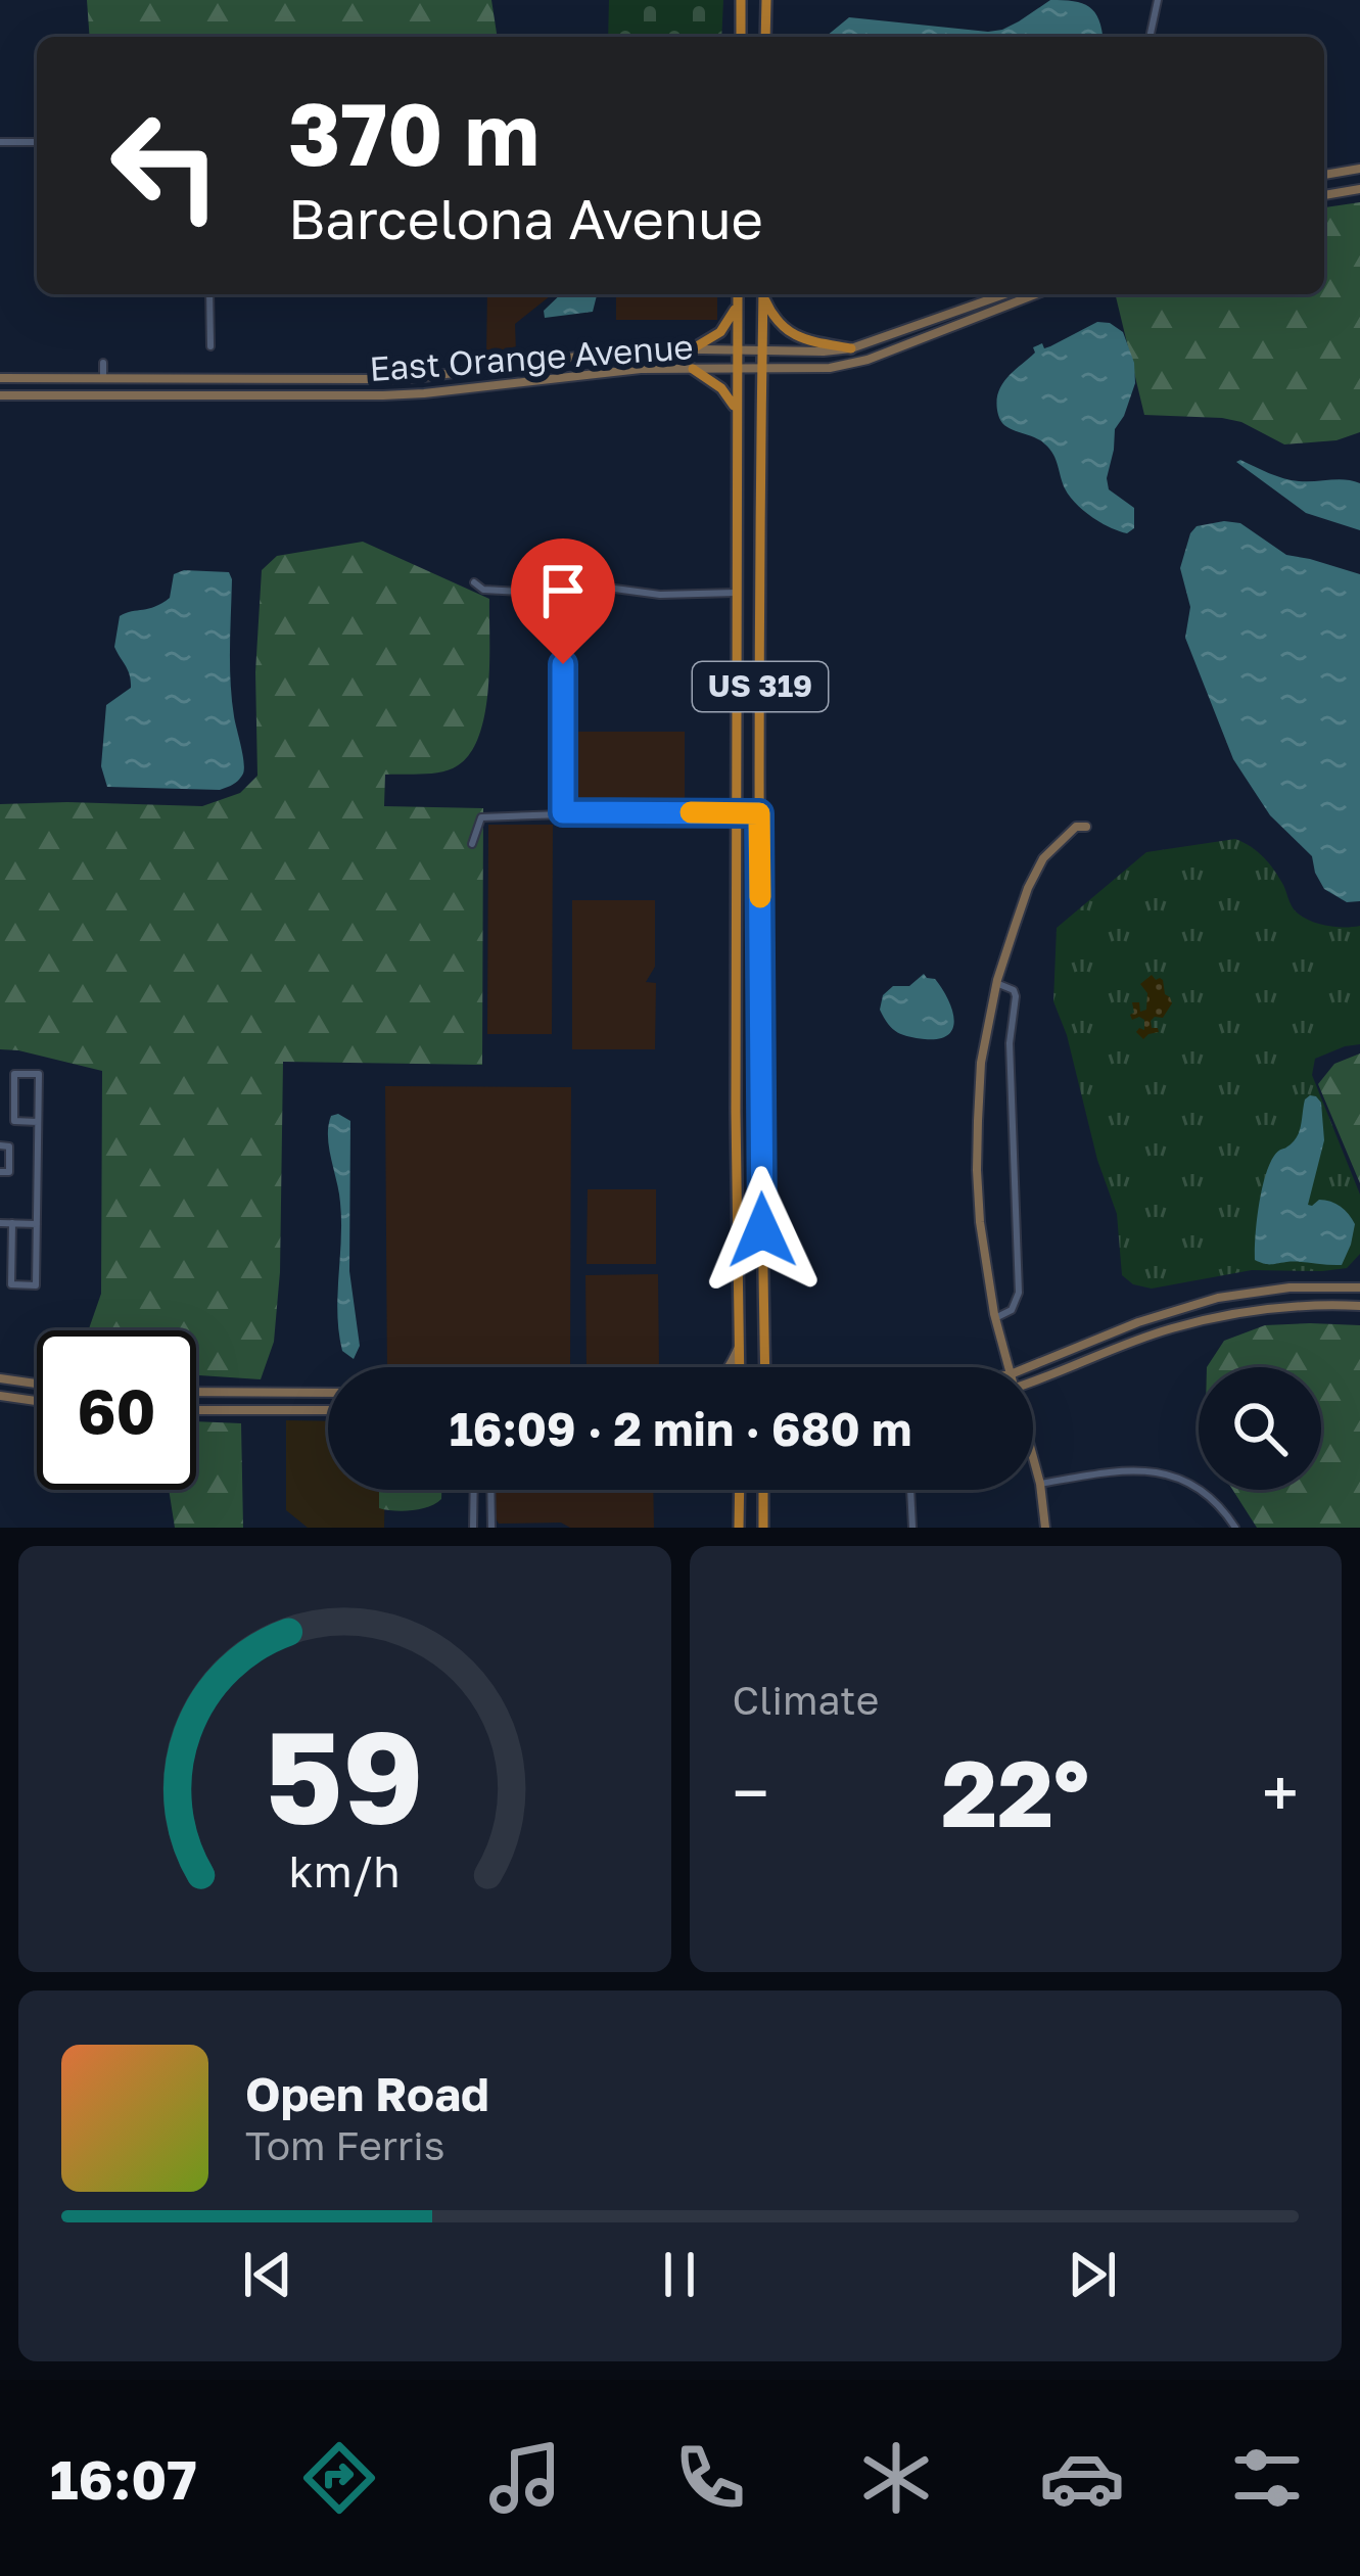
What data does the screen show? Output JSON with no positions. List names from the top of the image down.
{
  "streets": {
    "main road": ["US 319"],
    "street": ["East Orange Avenue"]
  },
  "crossings": [
    ["East Orange Avenue", "US 319"]
  ],
  "page": {
    "turn": ["370 m", "Barcelona Avenue"],
    "limit": "60",
    "trip": "16:09 · 2 min · 680 m",
    "tile": "Climate",
    "heat": ["−", "22°", "+"],
    "song": ["Open Road", "Tom Ferris"],
    "tabs": "16:07",
    "gauge": ["59", "km/h"]
  }
}
